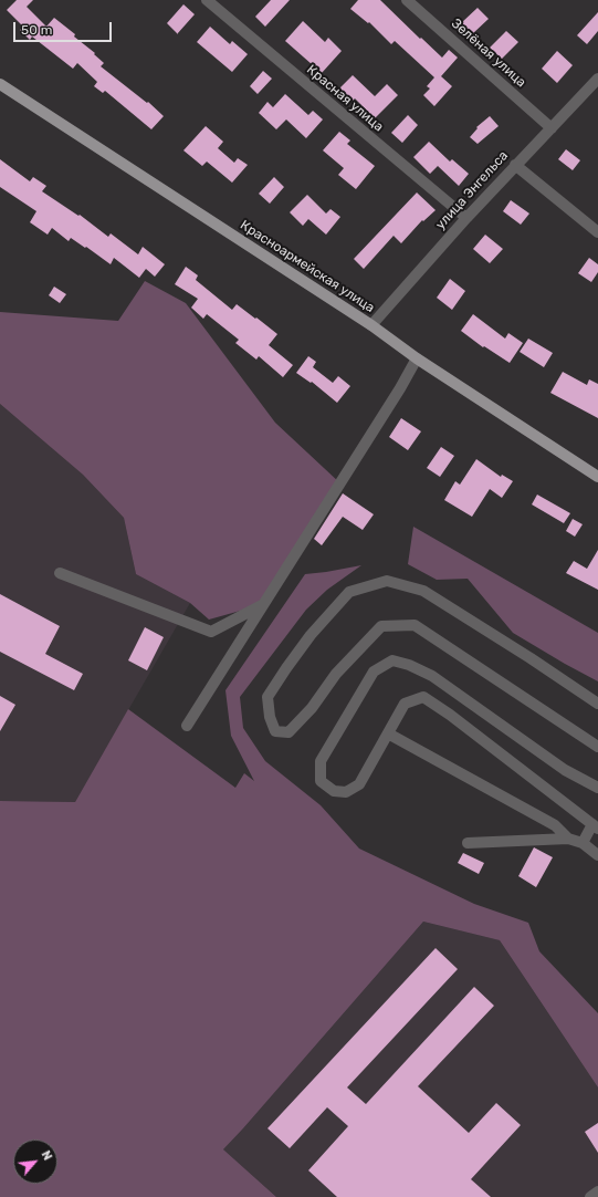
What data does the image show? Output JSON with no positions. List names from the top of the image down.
{
  "streets": {
    "main road": ["Красноармейская улица"],
    "street": ["Зелёная улица", "Красная улица", "улица Энгельса"]
  },
  "crossings": [
    ["Зелёная улица", "улица Энгельса"],
    ["Красная улица", "улица Энгельса"],
    ["улица Энгельса", "Красноармейская улица"]
  ],
  "scale_bar": "50 m",
  "north": "top right"
}
